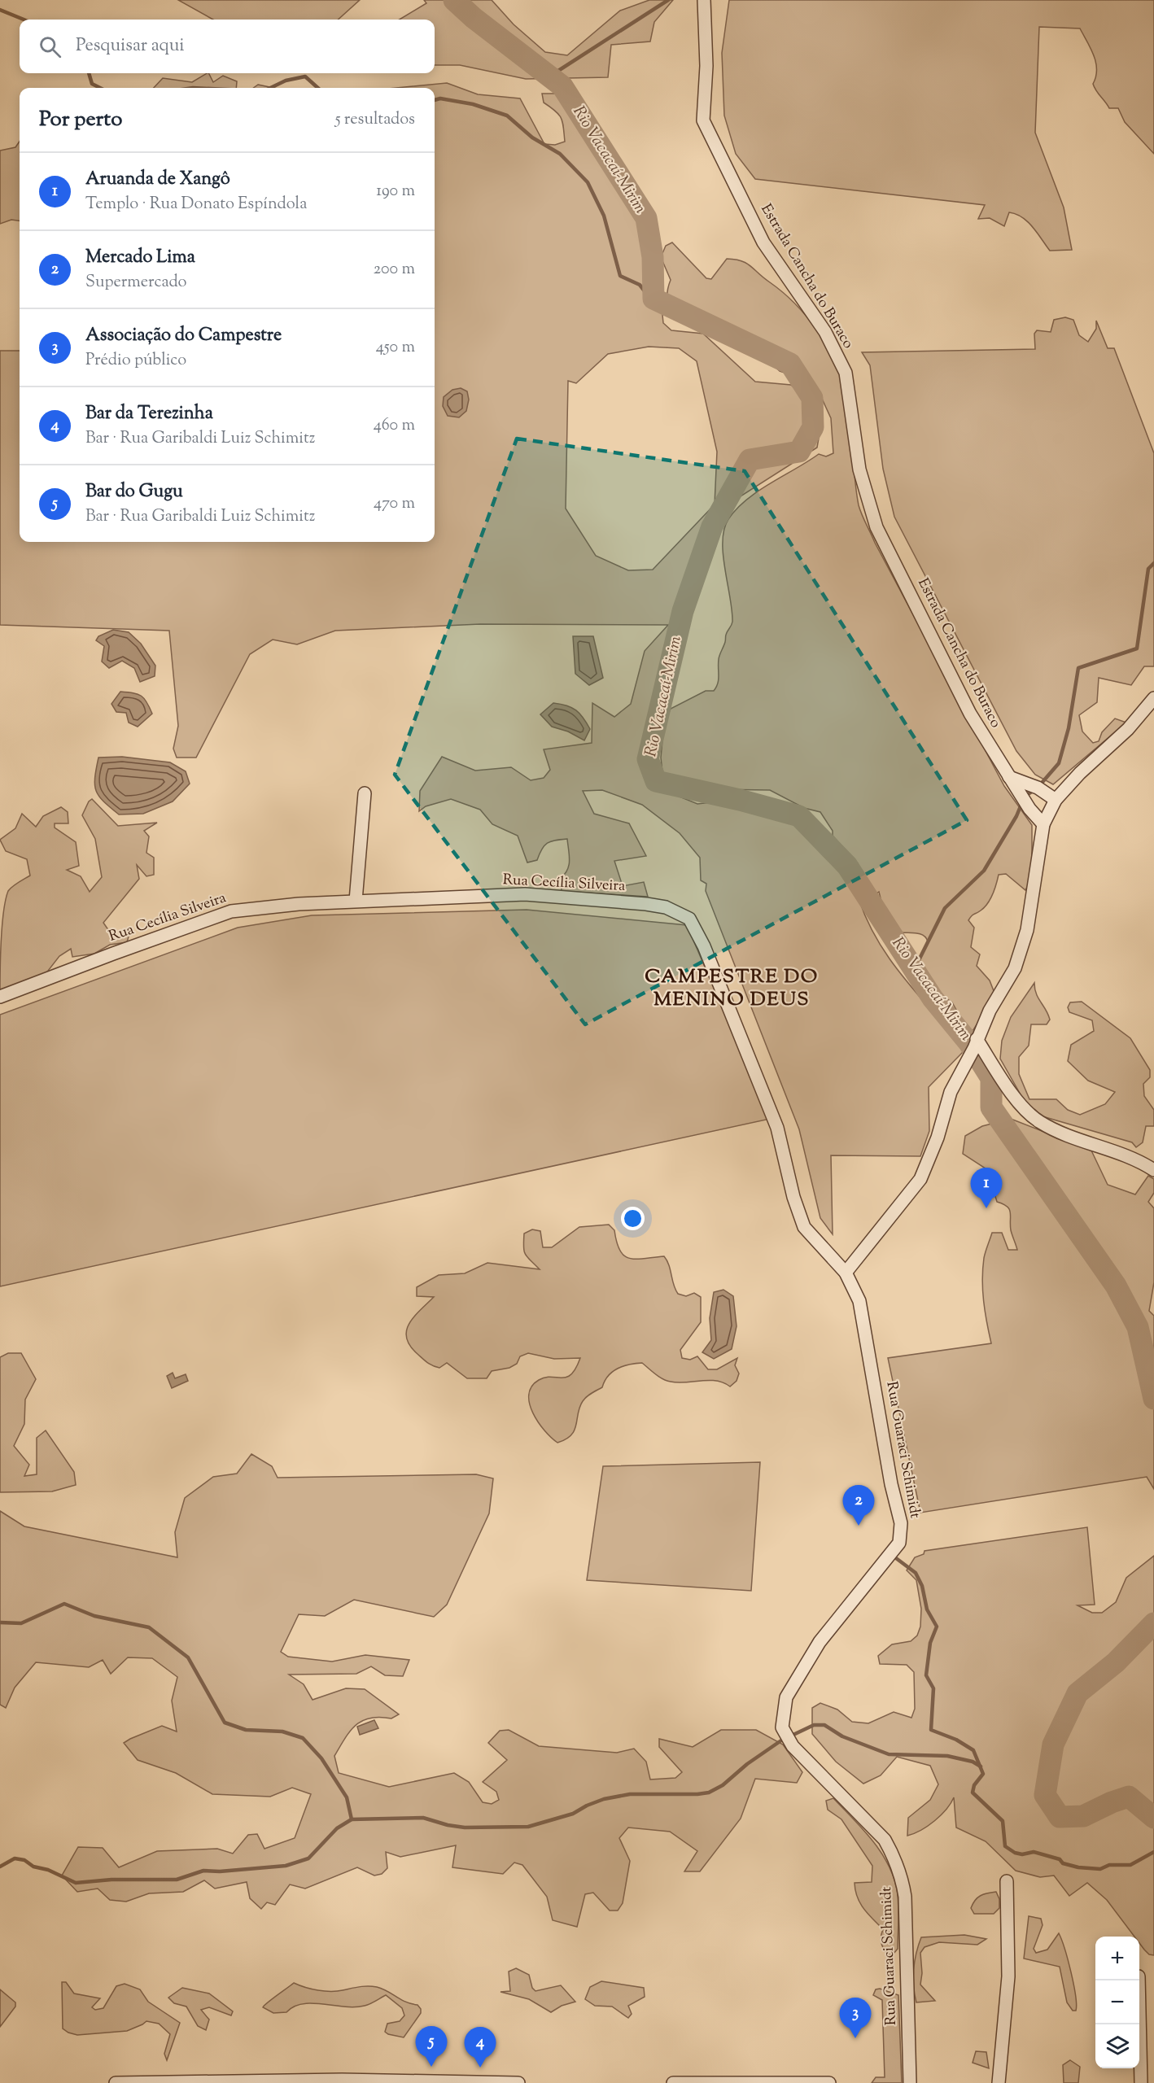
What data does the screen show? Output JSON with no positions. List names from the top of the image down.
{
  "streets": {
    "street": ["Estrada Cancha do Buraco", "Rua Cecília Silveira", "Rua Guaraci Schimidt"]
  },
  "crossings": [
    ["Rua Cecília Silveira", "Rua Guaraci Schimidt"]
  ],
  "districts": ["CAMPESTRE DO MENINO DEUS"],
  "water": ["Rio Vacacaí-Mirim"],
  "page": {
    "search": "Pesquisar aqui",
    "heading": ["Por perto", "5 resultados"],
    "list": [
      {
        "mark": "1",
        "name": "Aruanda de Xangô",
        "note": "Templo · Rua Donato Espíndola",
        "value": "190 m"
      },
      {
        "mark": "2",
        "name": "Mercado Lima",
        "note": "Supermercado",
        "value": "200 m"
      },
      {
        "mark": "3",
        "name": "Associação do Campestre",
        "note": "Prédio público",
        "value": "450 m"
      },
      {
        "mark": "4",
        "name": "Bar da Terezinha",
        "note": "Bar · Rua Garibaldi Luiz Schimitz",
        "value": "460 m"
      },
      {
        "mark": "5",
        "name": "Bar do Gugu",
        "note": "Bar · Rua Garibaldi Luiz Schimitz",
        "value": "470 m"
      }
    ],
    "pins": [
      "1",
      "2",
      "3",
      "5",
      "4"
    ],
    "map_buttons": ["+", "−"]
  }
}
